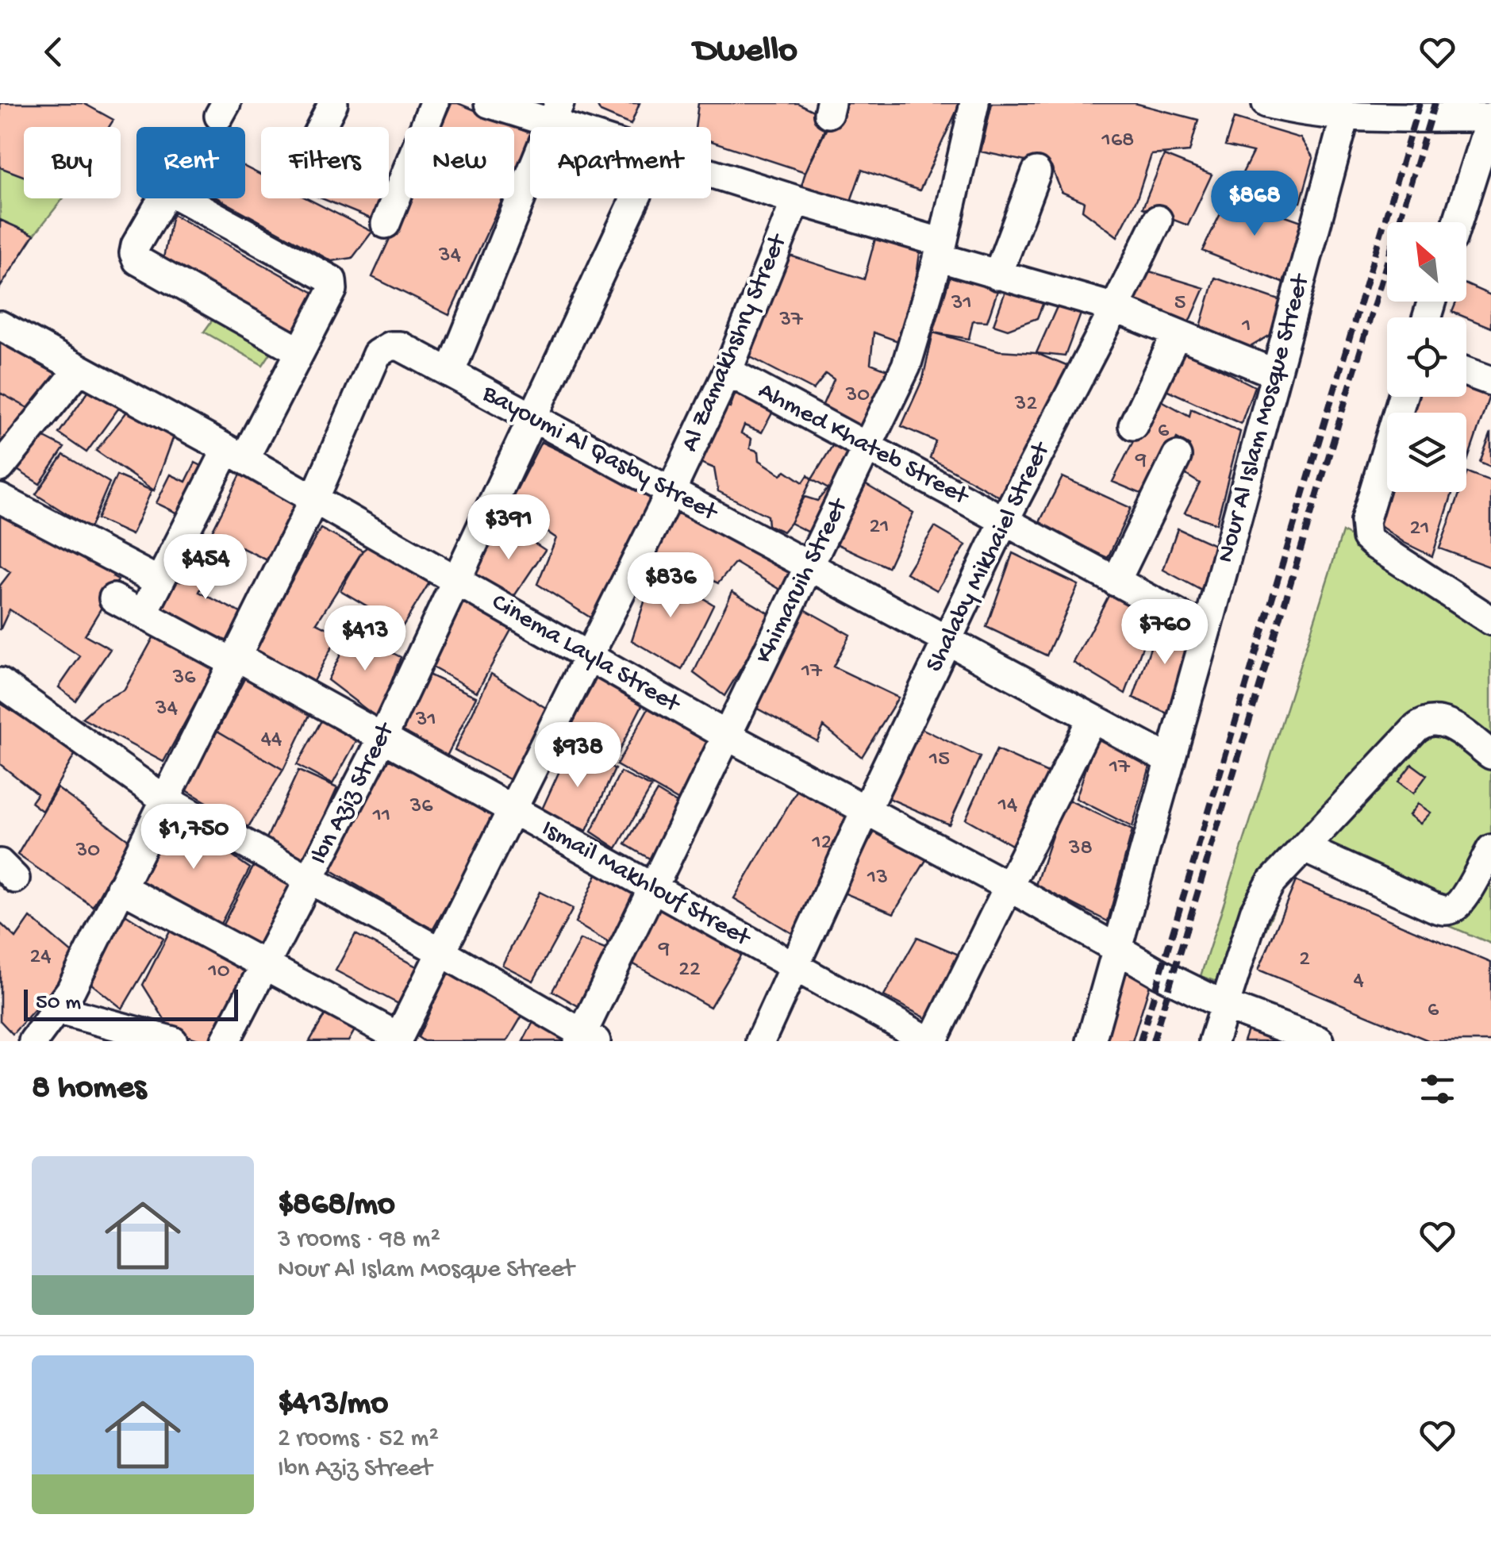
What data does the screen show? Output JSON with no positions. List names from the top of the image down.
{
  "streets": {
    "street": [
      "Al Zamakhshry Street",
      "Nour Al Islam Mosque Street",
      "Ahmed Khateb Street",
      "Bayoumi Al Qasby Street",
      "Shalaby Mikhaiel Street",
      "Khimaruih Street",
      "Cinema Layla Street",
      "Ibn Aziz Street",
      "Ismail Makhlouf Street"
    ]
  },
  "crossings": [
    ["Al Zamakhshry Street", "Ahmed Khateb Street"],
    ["Al Zamakhshry Street", "Bayoumi Al Qasby Street"],
    ["Al Zamakhshry Street", "Cinema Layla Street"],
    ["Al Zamakhshry Street", "Ismail Makhlouf Street"],
    ["Nour Al Islam Mosque Street", "Ahmed Khateb Street"],
    ["Nour Al Islam Mosque Street", "Bayoumi Al Qasby Street"],
    ["Nour Al Islam Mosque Street", "Cinema Layla Street"],
    ["Ahmed Khateb Street", "Shalaby Mikhaiel Street"],
    ["Ahmed Khateb Street", "Khimaruih Street"],
    ["Bayoumi Al Qasby Street", "Shalaby Mikhaiel Street"],
    ["Bayoumi Al Qasby Street", "Khimaruih Street"],
    ["Bayoumi Al Qasby Street", "Cinema Layla Street"],
    ["Bayoumi Al Qasby Street", "Ibn Aziz Street"],
    ["Bayoumi Al Qasby Street", "Ismail Makhlouf Street"],
    ["Shalaby Mikhaiel Street", "Cinema Layla Street"],
    ["Shalaby Mikhaiel Street", "Ismail Makhlouf Street"],
    ["Khimaruih Street", "Cinema Layla Street"],
    ["Khimaruih Street", "Ismail Makhlouf Street"],
    ["Cinema Layla Street", "Ibn Aziz Street"],
    ["Ibn Aziz Street", "Ismail Makhlouf Street"]
  ],
  "house_numbers": [
    "168",
    "34",
    "31",
    "5",
    "37",
    "1",
    "30",
    "32",
    "6",
    "9",
    "21",
    "21",
    "17",
    "36",
    "34",
    "31",
    "44",
    "15",
    "17",
    "14",
    "36",
    "11",
    "12",
    "38",
    "30",
    "13",
    "9",
    "24",
    "2",
    "22",
    "10",
    "4",
    "6"
  ],
  "scale_bar": "50 m",
  "north": "top left",
  "page": {
    "header": "Dwello",
    "chip": [
      "Buy",
      "Rent",
      "Filters",
      "New",
      "Apartment"
    ],
    "price": [
      "$868",
      "$391",
      "$454",
      "$836",
      "$760",
      "$413",
      "$938",
      "$1,750"
    ],
    "scale": "50 m",
    "heading": "8 homes",
    "list": [
      {
        "name": "$868/mo",
        "note": "3 rooms · 98 m² · Nour Al Islam Mosque Street"
      },
      {
        "name": "$413/mo",
        "note": "2 rooms · 52 m² · Ibn Aziz Street"
      }
    ]
  }
}
